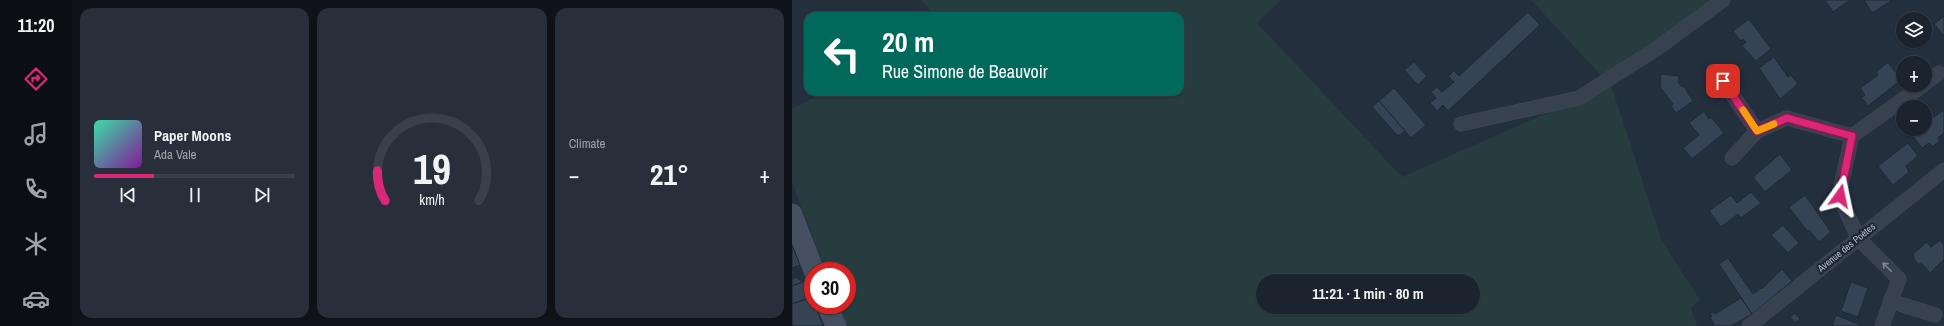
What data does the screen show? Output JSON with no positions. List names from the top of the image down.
{
  "streets": {
    "street": ["Avenue des Poètes"]
  },
  "page": {
    "tabs": "11:20",
    "tile": "Climate",
    "map_buttons": ["+", "−"],
    "turn": ["20 m", "Rue Simone de Beauvoir"],
    "song": ["Paper Moons", "Ada Vale"],
    "heat": ["−", "21°", "+"],
    "limit": "30",
    "trip": "11:21 · 1 min · 80 m",
    "gauge": ["19", "km/h"]
  }
}
